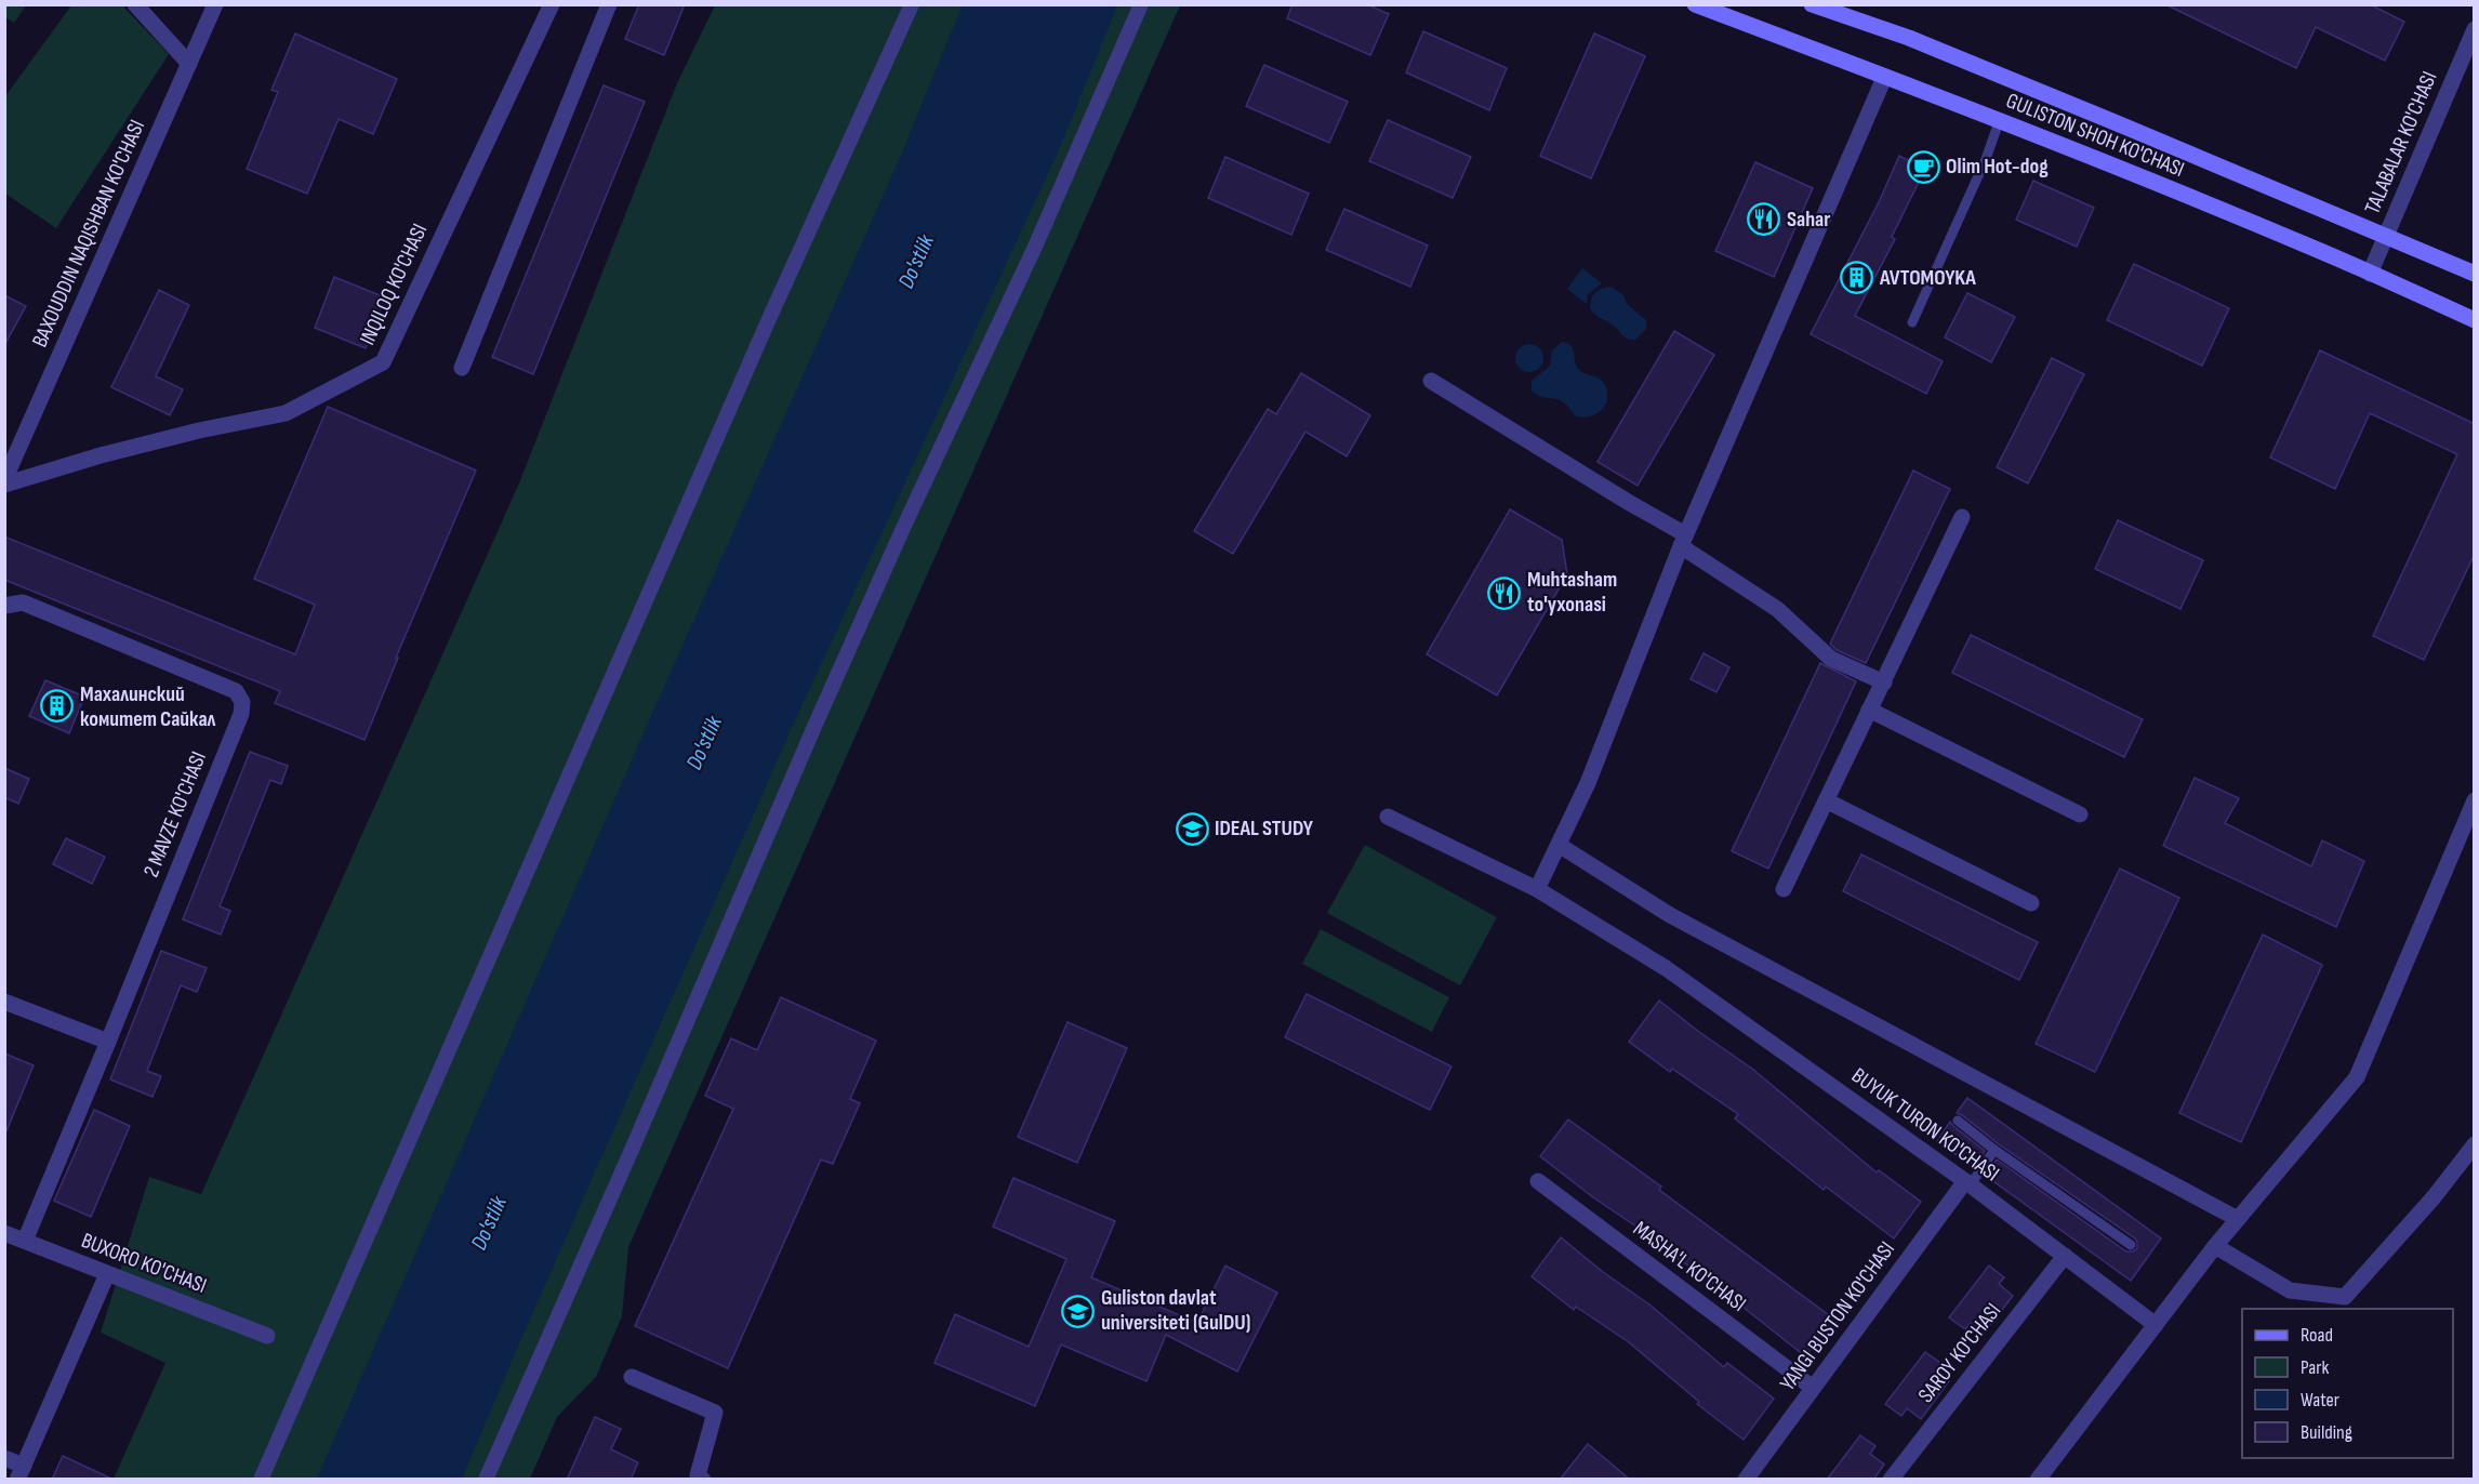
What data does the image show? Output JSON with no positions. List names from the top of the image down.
{
  "streets": {
    "main road": ["GULISTON SHOH KO'CHASI"],
    "street": [
      "TALABALAR KO'CHASI",
      "BAXOUDDIN NAQISHBAN KO'CHASI",
      "INQILOQ KO'CHASI",
      "2 MAVZE KO'CHASI",
      "BUYUK TURON KO'CHASI",
      "BUXORO KO'CHASI",
      "MASHA'L KO'CHASI",
      "YANGI BUSTON KO'CHASI",
      "SAROY KO'CHASI"
    ]
  },
  "crossings": [
    ["GULISTON SHOH KO'CHASI", "TALABALAR KO'CHASI"],
    ["BAXOUDDIN NAQISHBAN KO'CHASI", "INQILOQ KO'CHASI"],
    ["BUYUK TURON KO'CHASI", "YANGI BUSTON KO'CHASI"],
    ["BUYUK TURON KO'CHASI", "SAROY KO'CHASI"],
    ["MASHA'L KO'CHASI", "YANGI BUSTON KO'CHASI"]
  ],
  "water": ["Do'stlik"],
  "places": {
    "cafe": ["Olim Hot-dog"],
    "restaurant": ["Sahar", "Muhtasham to'yxonasi"],
    "building": ["AVTOMOYKA", "Махалинский комитет Сайкал"],
    "school or university": ["IDEAL STUDY", "Guliston davlat universiteti (GulDU)"]
  },
  "legend": [
    "Road",
    "Park",
    "Water",
    "Building"
  ]
}
